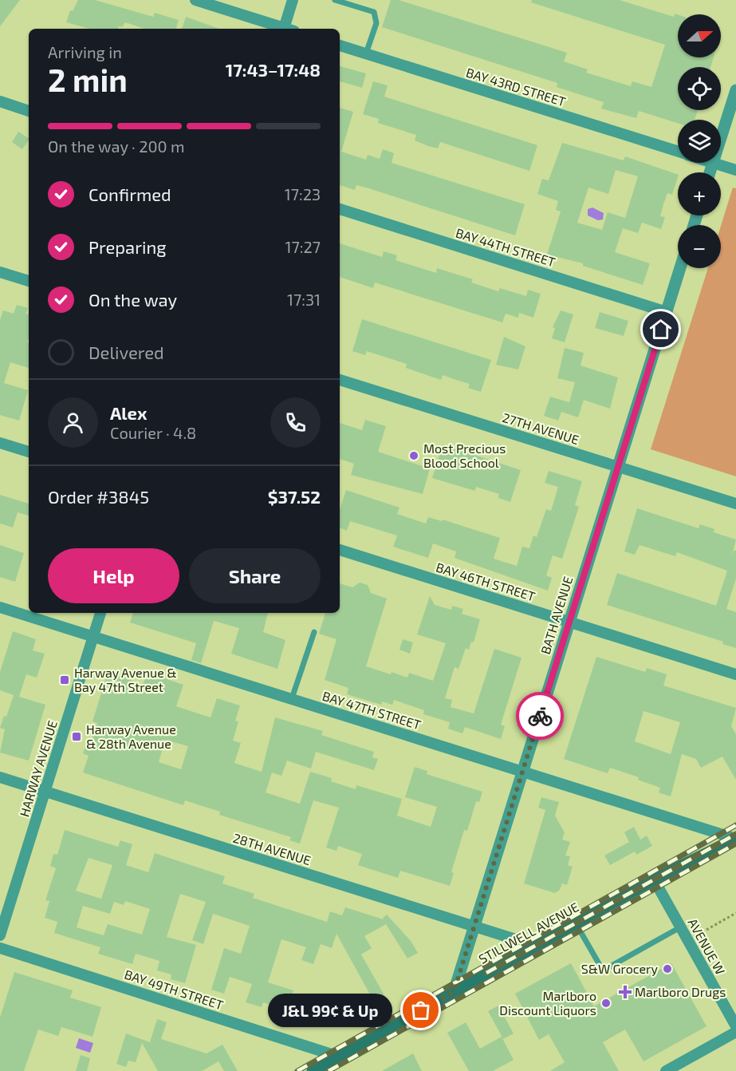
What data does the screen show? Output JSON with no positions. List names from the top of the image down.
{
  "streets": {
    "main road": ["STILLWELL AVENUE"],
    "street": [
      "BAY 43RD STREET",
      "BAY 44TH STREET",
      "27TH AVENUE",
      "BAY 46TH STREET",
      "BATH AVENUE",
      "BAY 47TH STREET",
      "HARWAY AVENUE",
      "28TH AVENUE",
      "AVENUE W",
      "BAY 49TH STREET"
    ]
  },
  "crossings": [
    ["BAY 44TH STREET", "BATH AVENUE"],
    ["27TH AVENUE", "BATH AVENUE"],
    ["BAY 46TH STREET", "BATH AVENUE"],
    ["BATH AVENUE", "BAY 47TH STREET"],
    ["BATH AVENUE", "28TH AVENUE"],
    ["BATH AVENUE", "STILLWELL AVENUE"],
    ["BAY 47TH STREET", "HARWAY AVENUE"],
    ["BAY 47TH STREET", "STILLWELL AVENUE"],
    ["HARWAY AVENUE", "28TH AVENUE"],
    ["28TH AVENUE", "STILLWELL AVENUE"],
    ["STILLWELL AVENUE", "AVENUE W"],
    ["STILLWELL AVENUE", "BAY 49TH STREET"]
  ],
  "places": {
    "other": [
      "Most Precious Blood School",
      "S&W Grocery",
      "Marlboro Discount Liquors",
      "J&L 99¢ & Up"
    ],
    "transit": ["Harway Avenue & Bay 47th Street", "Harway Avenue & 28th Avenue"],
    "health": ["Marlboro Drugs"]
  },
  "north": "right",
  "page": {
    "map_buttons": ["+", "−"],
    "heading": ["2 min", "Arriving in", "17:43–17:48"],
    "panel": [
      "Alex",
      "Courier · 4.8",
      "Order #3845",
      "$37.52"
    ],
    "bar": "On the way · 200 m",
    "list": [
      ["Confirmed", "17:23"],
      ["Preparing", "17:27"],
      ["On the way", "17:31"],
      "Delivered"
    ],
    "buttons": ["Help", "Share"],
    "bubble": "J&L 99¢ & Up"
  }
}
